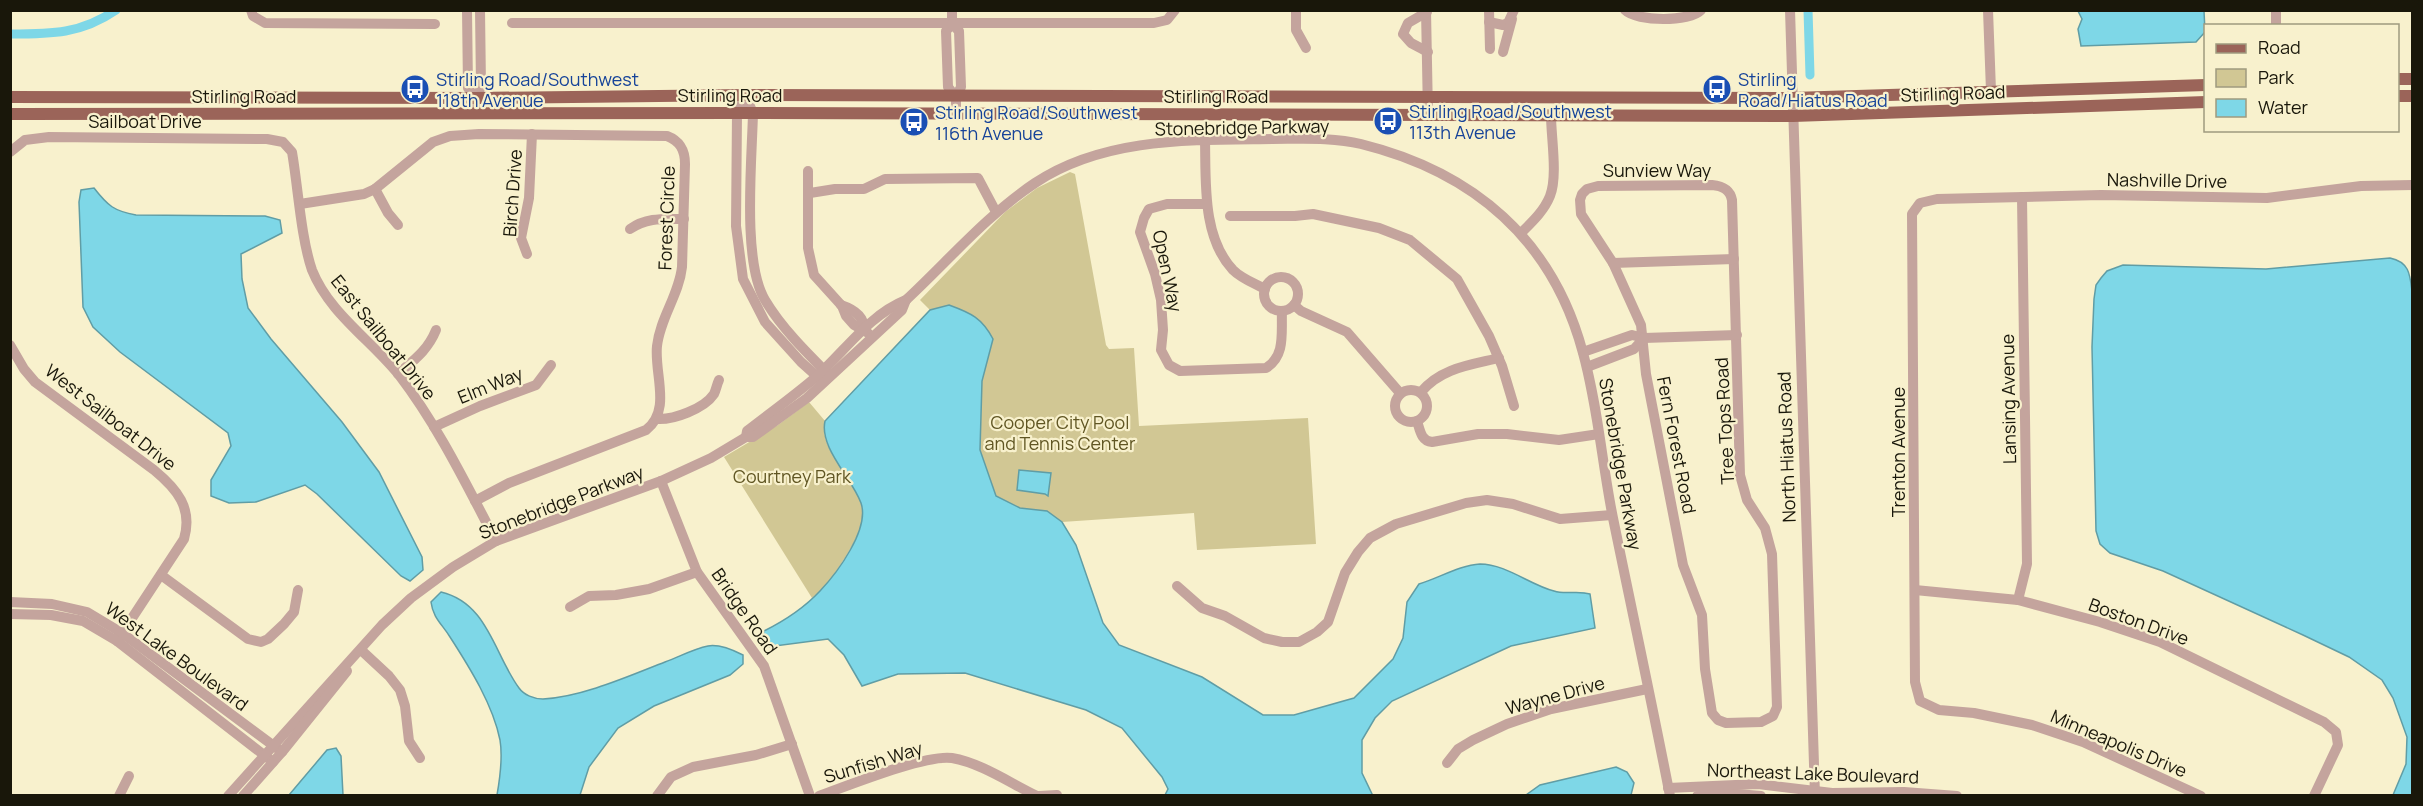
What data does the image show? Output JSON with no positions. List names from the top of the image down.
{
  "streets": {
    "main road": ["Stirling Road"],
    "street": [
      "Sailboat Drive",
      "Stonebridge Parkway",
      "Sunview Way",
      "Nashville Drive",
      "Birch Drive",
      "Forest Circle",
      "Open Way",
      "East Sailboat Drive",
      "Elm Way",
      "Lansing Avenue",
      "West Sailboat Drive",
      "Tree Tops Road",
      "Fern Forest Road",
      "North Hiatus Road",
      "Trenton Avenue",
      "Bridge Road",
      "Boston Drive",
      "West Lake Boulevard",
      "Wayne Drive",
      "Minneapolis Drive",
      "Sunfish Way",
      "Northeast Lake Boulevard"
    ]
  },
  "crossings": [
    ["Stirling Road", "North Hiatus Road"],
    ["Sailboat Drive", "East Sailboat Drive"],
    ["Stonebridge Parkway", "East Sailboat Drive"],
    ["Stonebridge Parkway", "Bridge Road"],
    ["Stonebridge Parkway", "West Lake Boulevard"],
    ["Stonebridge Parkway", "Wayne Drive"],
    ["Stonebridge Parkway", "Northeast Lake Boulevard"],
    ["Sunview Way", "Tree Tops Road"],
    ["Sunview Way", "Fern Forest Road"],
    ["Nashville Drive", "Lansing Avenue"],
    ["Nashville Drive", "Trenton Avenue"],
    ["Birch Drive", "Forest Circle"],
    ["Forest Circle", "East Sailboat Drive"],
    ["East Sailboat Drive", "Elm Way"],
    ["Lansing Avenue", "Boston Drive"],
    ["West Sailboat Drive", "West Lake Boulevard"],
    ["Tree Tops Road", "Fern Forest Road"],
    ["North Hiatus Road", "Northeast Lake Boulevard"],
    ["Trenton Avenue", "Boston Drive"],
    ["Trenton Avenue", "Minneapolis Drive"]
  ],
  "parks": ["Cooper City Pool and Tennis Center", "Courtney Park"],
  "places": {
    "bus stop": [
      "Stirling Road/Southwest 118th Avenue",
      "Stirling Road/Hiatus Road",
      "Stirling Road/Southwest 113th Avenue",
      "Stirling Road/Southwest 116th Avenue"
    ]
  },
  "legend": ["Road", "Park", "Water"]
}
